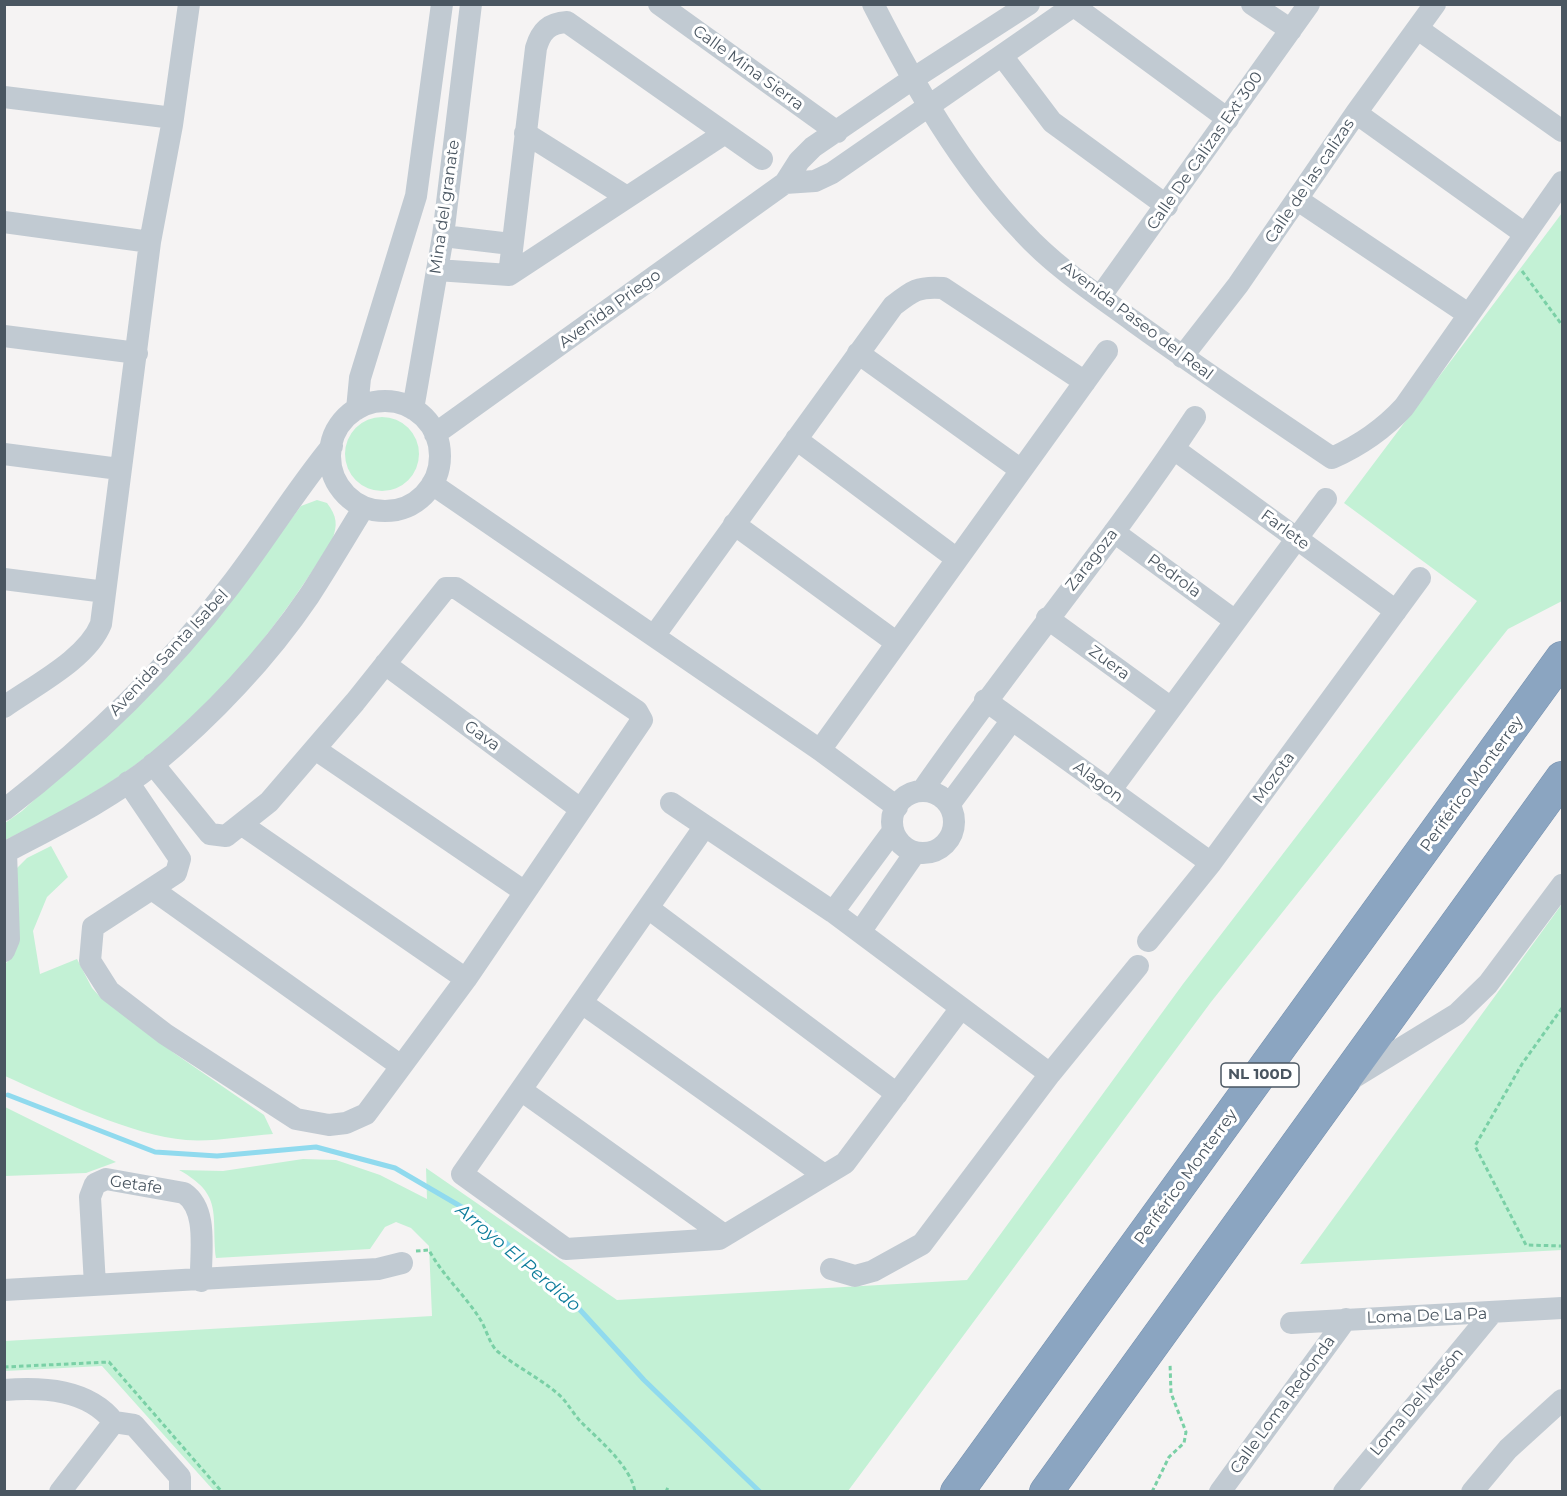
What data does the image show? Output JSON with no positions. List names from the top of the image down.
{
  "streets": {
    "highway": ["Periférico Monterrey", "NL 100D"],
    "street": [
      "Calle Mina Sierra",
      "Calle De Calizas Ext 300",
      "Calle de las calizas",
      "Mina del granate",
      "Avenida Priego",
      "Avenida Paseo del Real",
      "Farlete",
      "Zaragoza",
      "Pedrola",
      "Avenida Santa Isabel",
      "Zuera",
      "Gava",
      "Mozota",
      "Alagon",
      "Getafe",
      "Loma De La Pa",
      "Loma Del Mesón",
      "Calle Loma Redonda"
    ]
  },
  "crossings": [
    ["Calle Mina Sierra", "Avenida Priego"],
    ["Calle De Calizas Ext 300", "Avenida Paseo del Real"],
    ["Calle de las calizas", "Avenida Paseo del Real"],
    ["Mina del granate", "Avenida Priego"],
    ["Mina del granate", "Avenida Santa Isabel"],
    ["Avenida Priego", "Avenida Paseo del Real"],
    ["Avenida Priego", "Avenida Santa Isabel"],
    ["Farlete", "Zaragoza"],
    ["Farlete", "Mozota"],
    ["Zaragoza", "Pedrola"],
    ["Zaragoza", "Zuera"],
    ["Zaragoza", "Alagon"],
    ["Mozota", "Alagon"],
    ["Loma De La Pa", "Loma Del Mesón"],
    ["Loma De La Pa", "Calle Loma Redonda"]
  ],
  "water": ["Arroyo El Perdido"]
}
